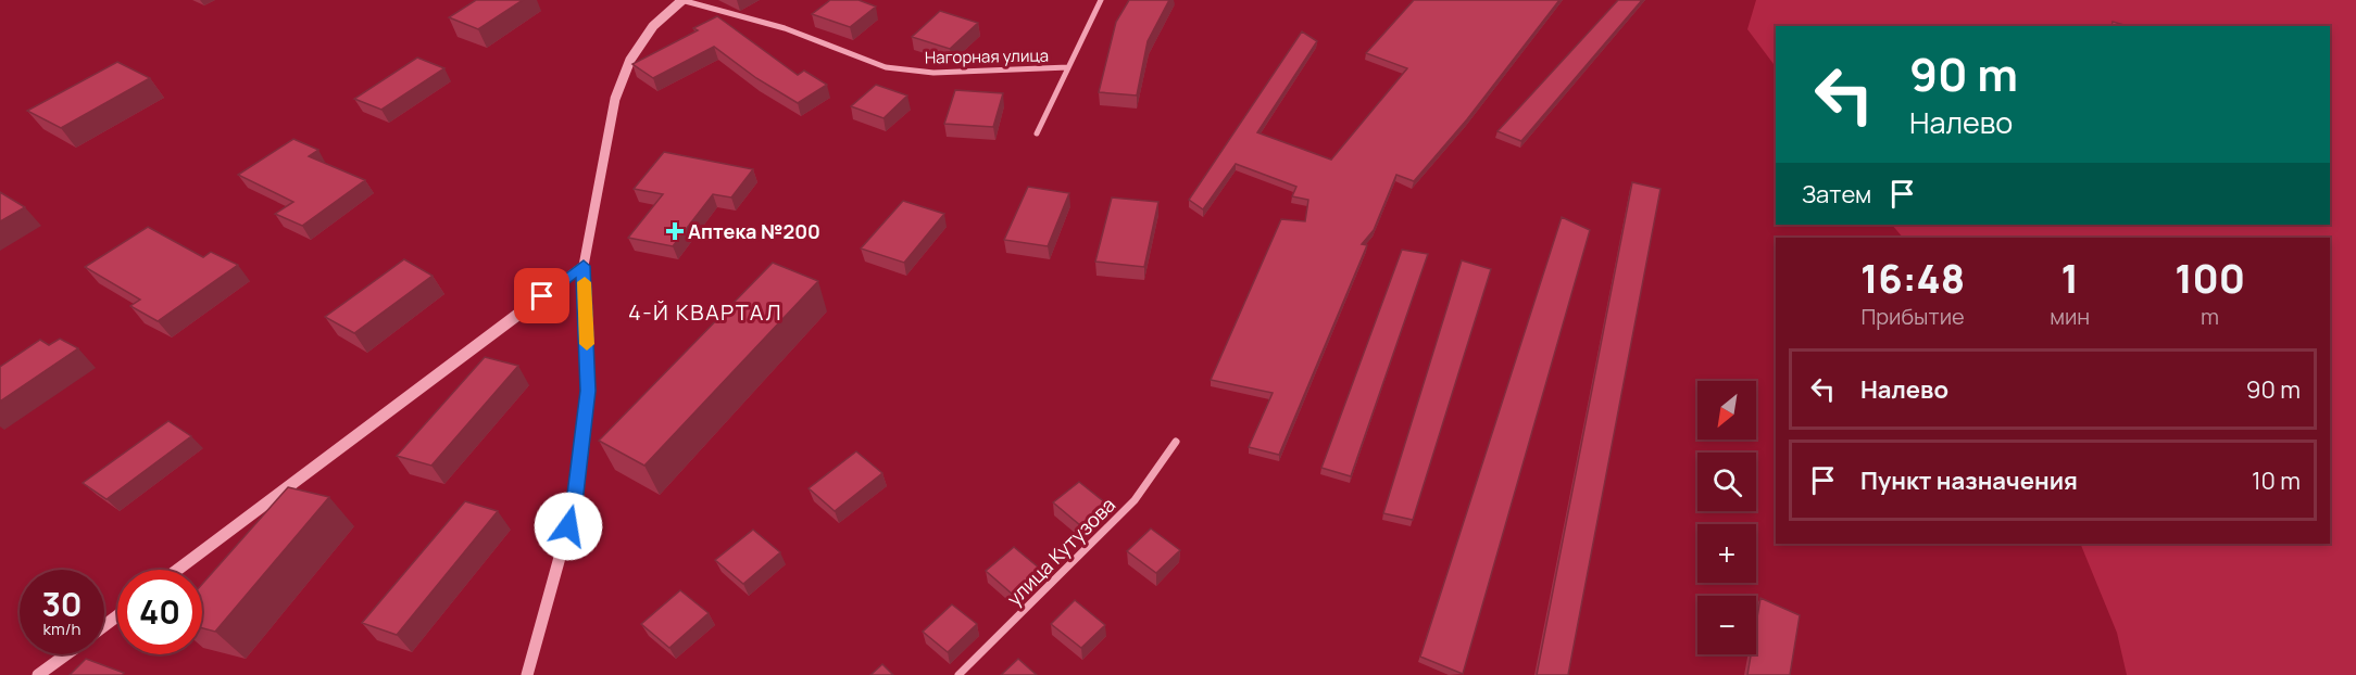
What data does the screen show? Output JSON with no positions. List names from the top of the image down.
{
  "streets": {
    "street": ["Нагорная улица", "улица Кутузова"]
  },
  "districts": ["4-Й КВАРТАЛ"],
  "places": {
    "health": ["Аптека №200"]
  },
  "north": "bottom left",
  "page": {
    "turn": ["90 m", "Налево"],
    "then": "Затем",
    "eta": [
      "16:48",
      "Прибытие",
      "1",
      "мин",
      "100",
      "m"
    ],
    "list": [
      {
        "name": "Налево",
        "value": "90 m"
      },
      {
        "name": "Пункт назначения",
        "value": "10 m"
      }
    ],
    "map_buttons": ["+", "−"],
    "speed": "30 km/h",
    "limit": "40"
  }
}
